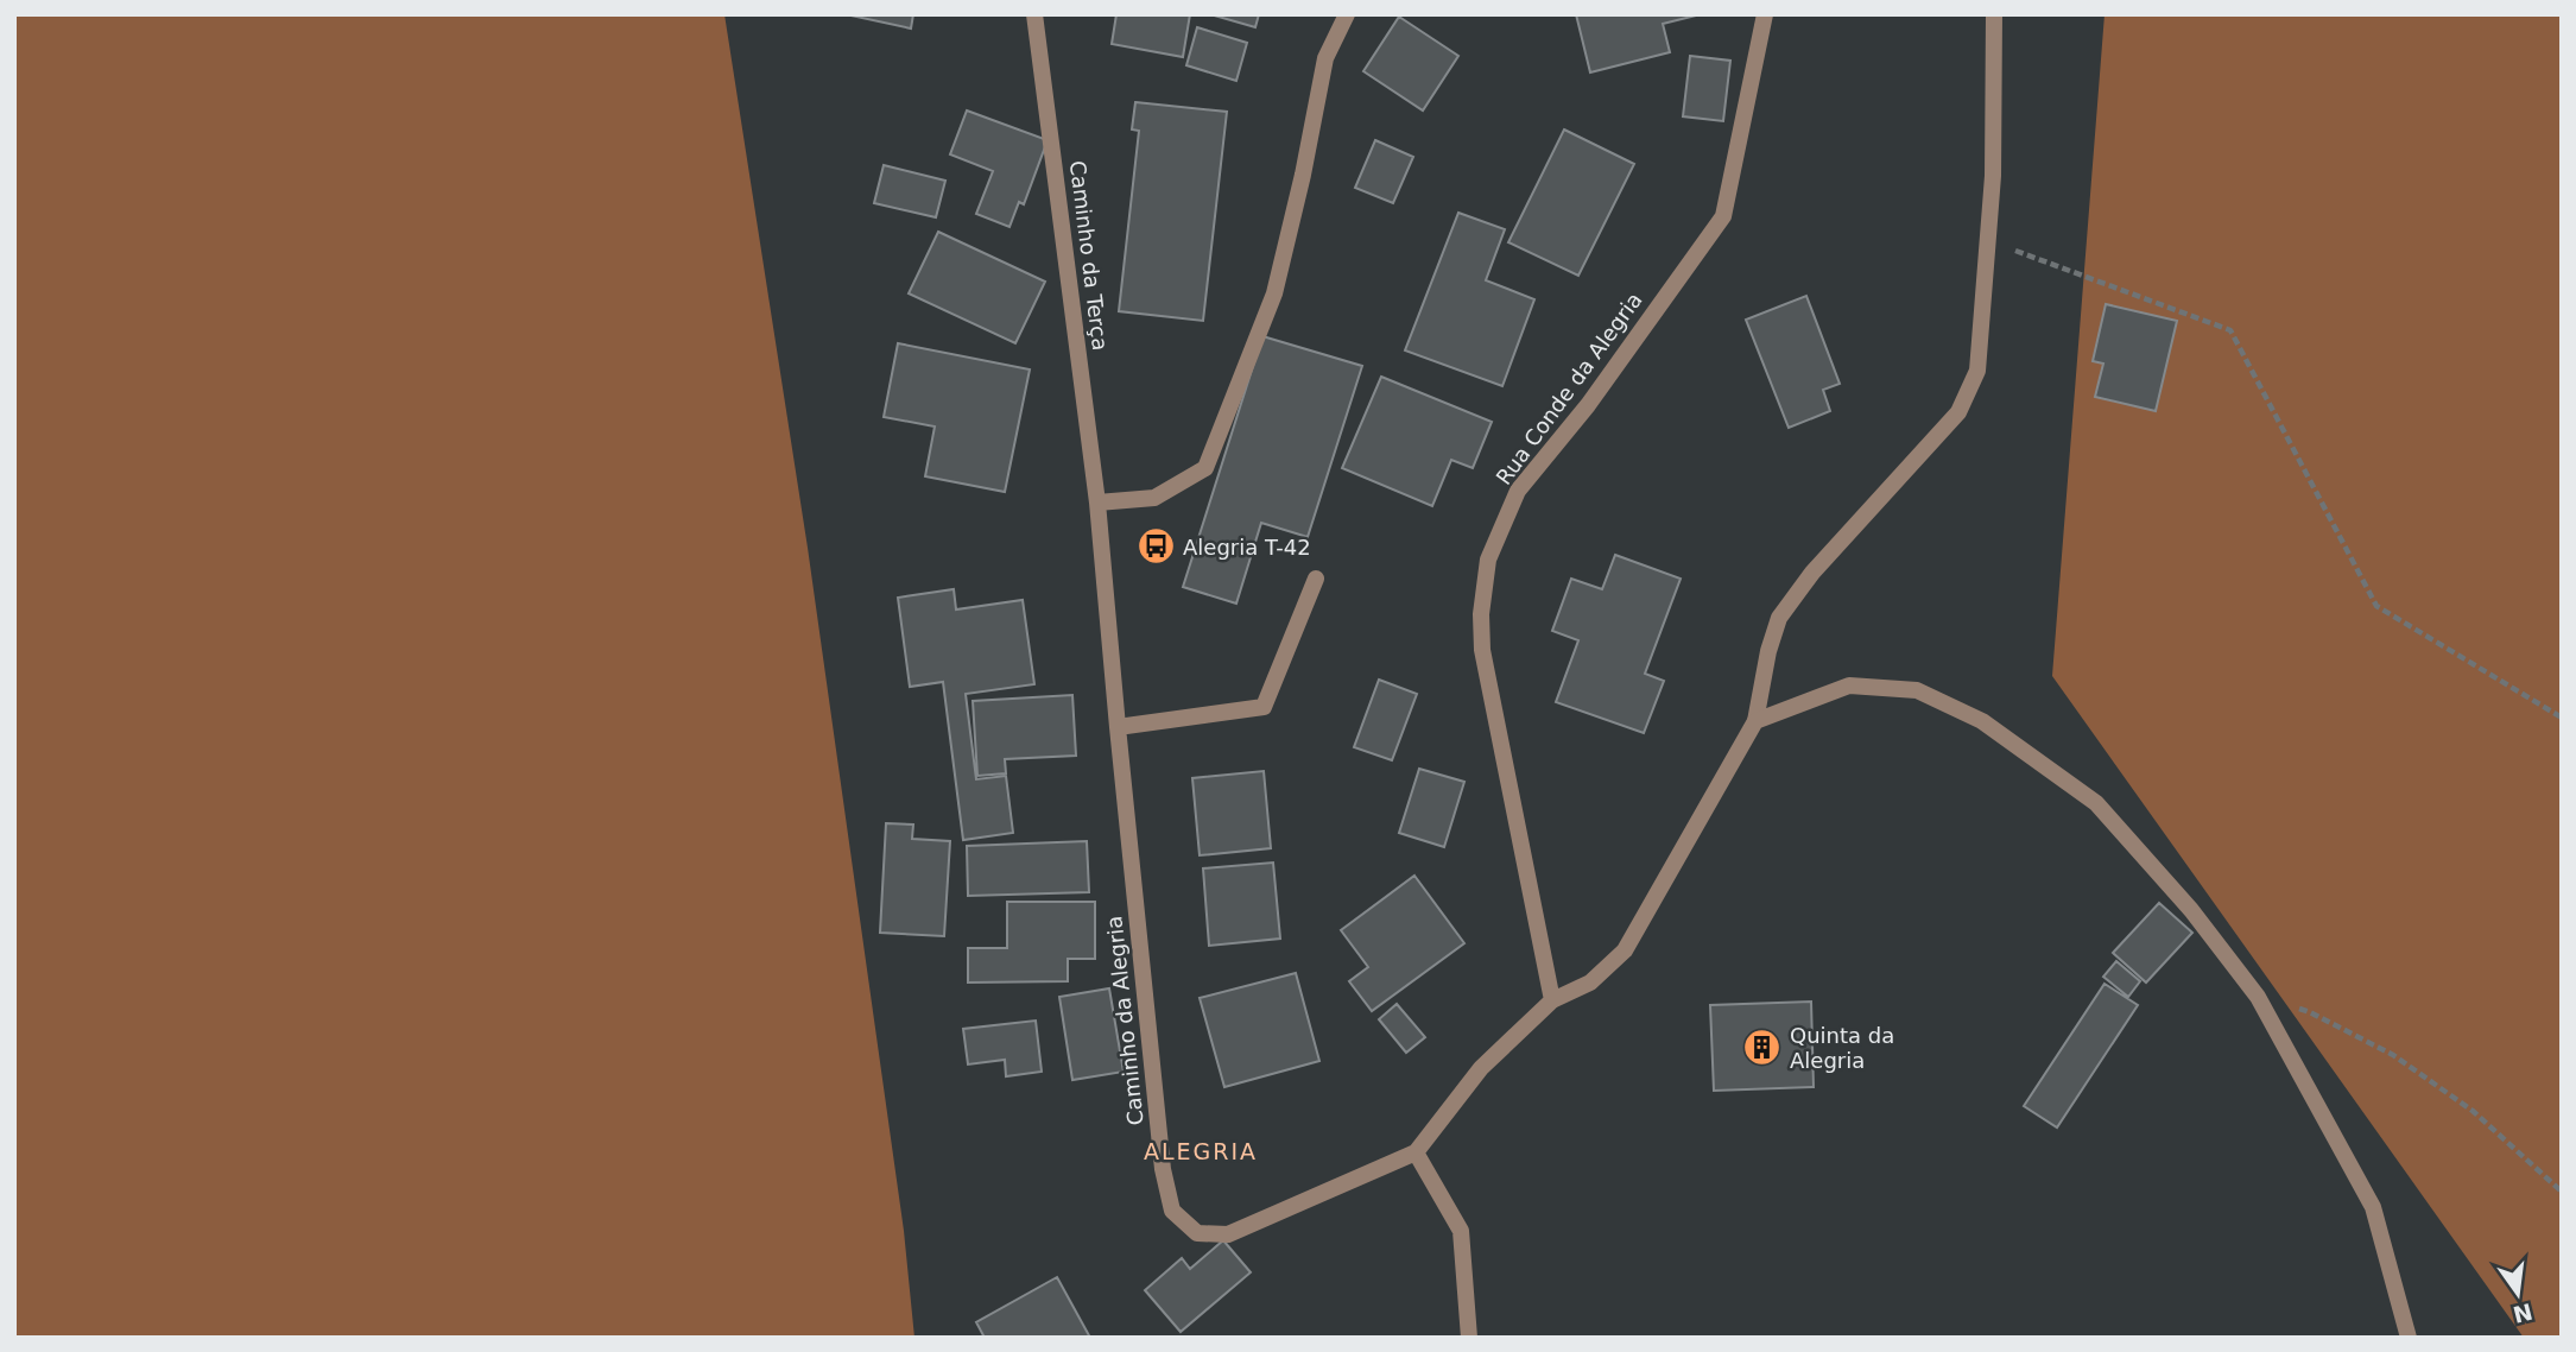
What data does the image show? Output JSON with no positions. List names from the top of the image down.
{
  "streets": {
    "street": ["Caminho da Terça", "Rua Conde da Alegria", "Caminho da Alegria"]
  },
  "crossings": [
    ["Caminho da Terça", "Caminho da Alegria"],
    ["Rua Conde da Alegria", "Caminho da Alegria"]
  ],
  "districts": ["ALEGRIA"],
  "places": {
    "bus stop": ["Alegria T-42"],
    "building": ["Quinta da Alegria"]
  },
  "north": "bottom"
}
